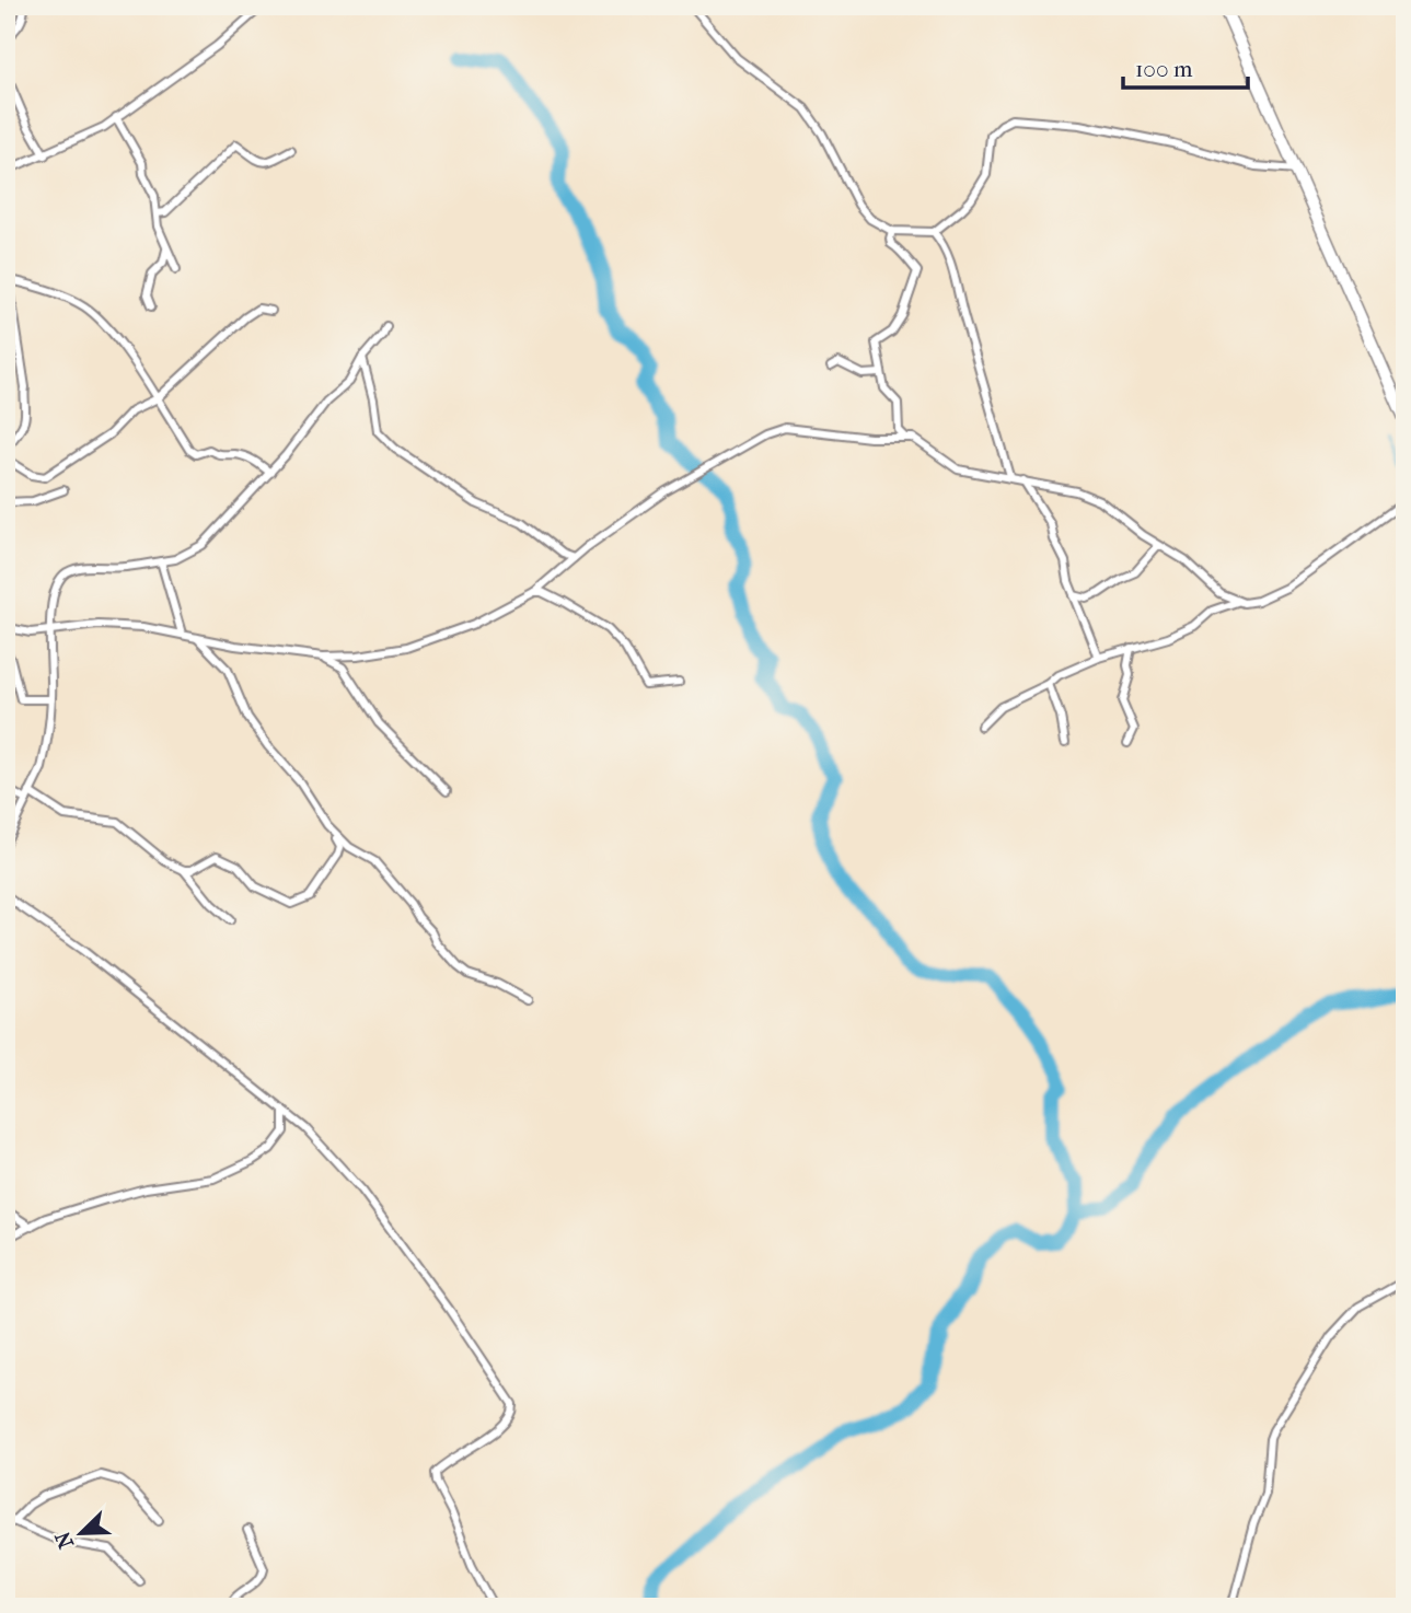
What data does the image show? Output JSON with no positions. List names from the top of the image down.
{
  "scale_bar": "100 m",
  "north": "bottom left"
}
